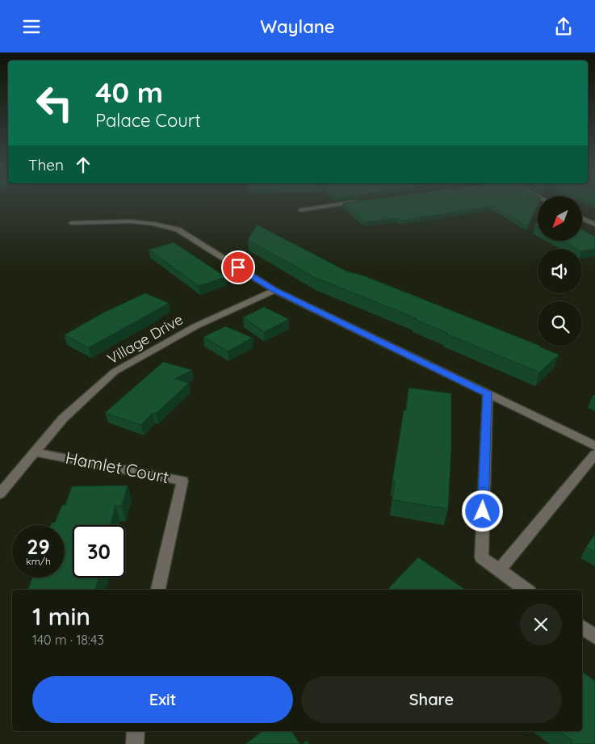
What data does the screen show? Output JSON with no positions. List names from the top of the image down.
{
  "streets": {
    "street": ["Village Drive", "Hamlet Court"]
  },
  "crossings": [
    ["Village Drive", "Hamlet Court"]
  ],
  "north": "bottom left",
  "page": {
    "header": "Waylane",
    "turn": ["40 m", "Palace Court"],
    "then": "Then",
    "speed": "29 km/h",
    "limit": "30",
    "heading": ["1 min", "140 m · 18:43"],
    "buttons": ["Exit", "Share"]
  }
}
